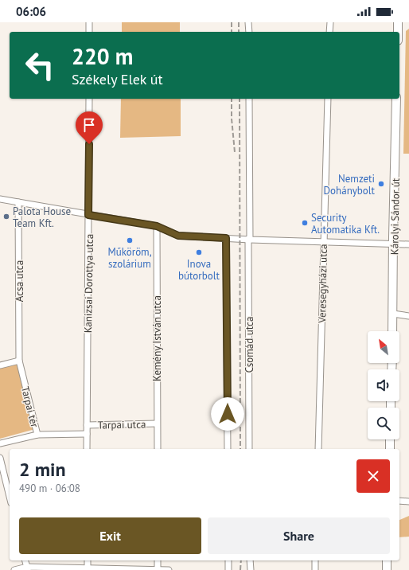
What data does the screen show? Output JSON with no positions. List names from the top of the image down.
{
  "streets": {
    "street": [
      "Károlyi Sándor út",
      "Acsa utca",
      "Kanizsai Dorottya utca",
      "Veresegyházi utca",
      "Kemény István utca",
      "Csomád utca",
      "Tarpai tér",
      "Tarpai utca"
    ]
  },
  "crossings": [
    ["Acsa utca", "Tarpai tér"],
    ["Kanizsai Dorottya utca", "Tarpai utca"],
    ["Kemény István utca", "Tarpai utca"],
    ["Tarpai tér", "Tarpai utca"]
  ],
  "places": [
    "Nemzeti Dohánybolt",
    "Palota House Team Kft.",
    "Security Automatika Kft.",
    "Műköröm, szolárium",
    "Inova bútorbolt"
  ],
  "north": "top left",
  "page": {
    "status": "06:06",
    "turn": ["220 m", "Székely Elek út"],
    "heading": ["2 min", "490 m · 06:08"],
    "buttons": ["Exit", "Share"]
  }
}
